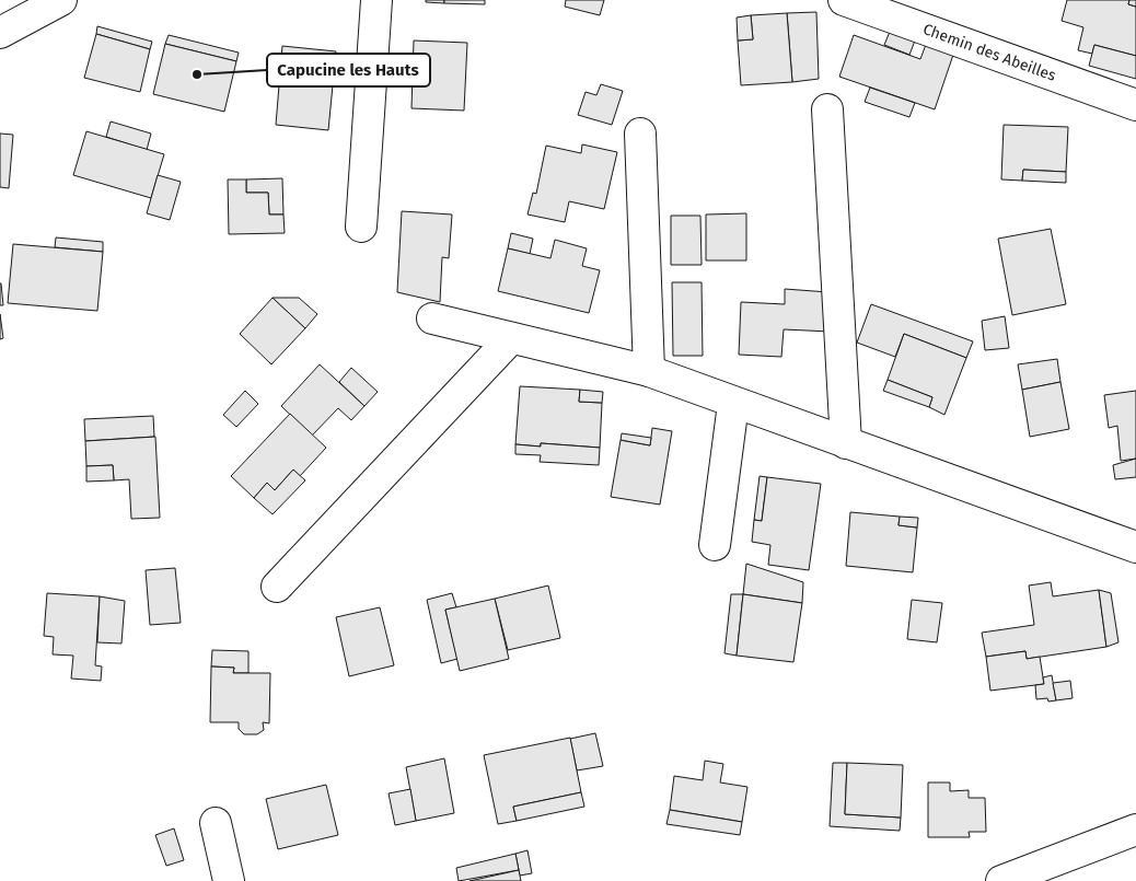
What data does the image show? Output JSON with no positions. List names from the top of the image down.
{
  "streets": {
    "street": ["Chemin des Abeilles"]
  },
  "places": ["Capucine les Hauts"]
}
